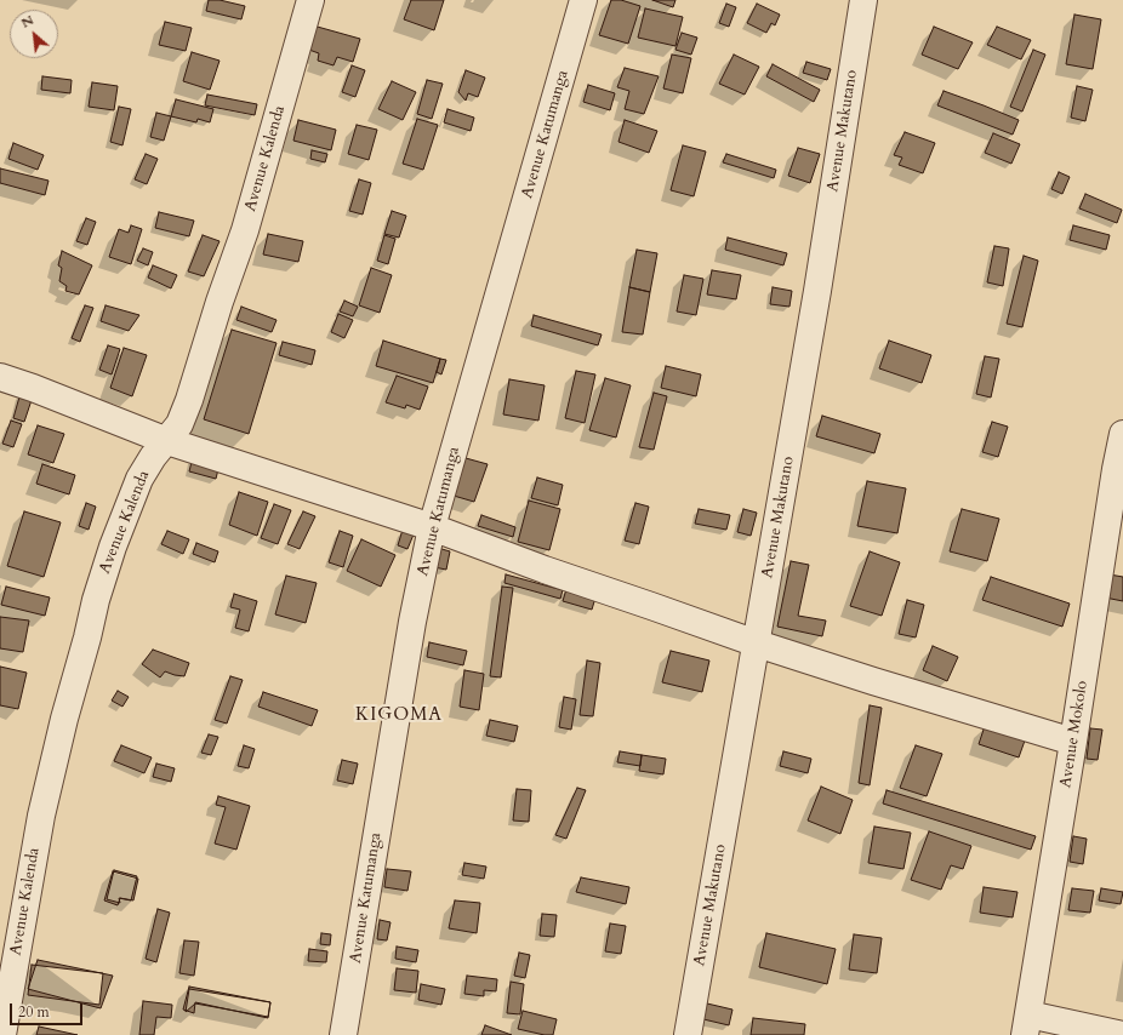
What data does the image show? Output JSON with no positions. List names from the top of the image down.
{
  "streets": {
    "street": [
      "Avenue Makutano",
      "Avenue Katumanga",
      "Avenue Kalenda",
      "Avenue Mokolo"
    ]
  },
  "districts": ["KIGOMA"],
  "scale_bar": "20 m",
  "north": "top left"
}
